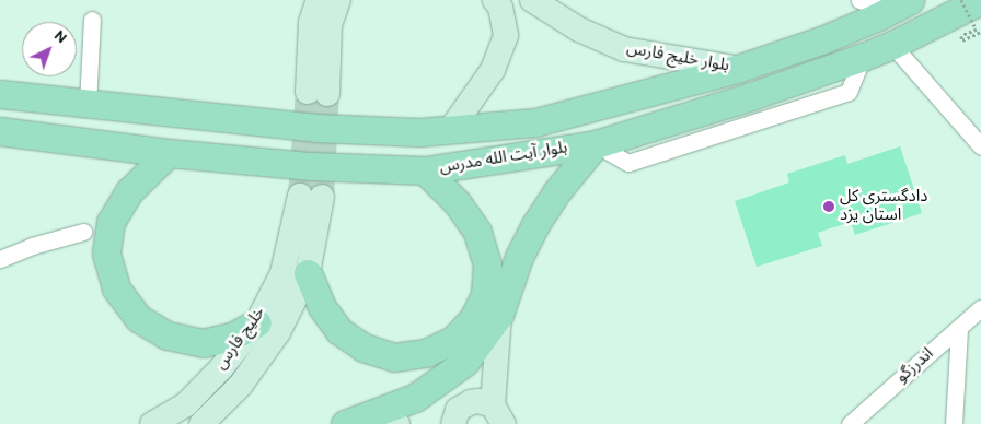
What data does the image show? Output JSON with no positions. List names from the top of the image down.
{
  "streets": {
    "main road": ["بلوار خلیج فارس", "بلوار آیت الله مدرس", "خلیج فارس"],
    "street": ["اندرزگو"]
  },
  "crossings": [
    ["بلوار خلیج فارس", "بلوار آیت الله مدرس"]
  ],
  "places": ["دادگستری کل استان یزد"],
  "north": "top right"
}
